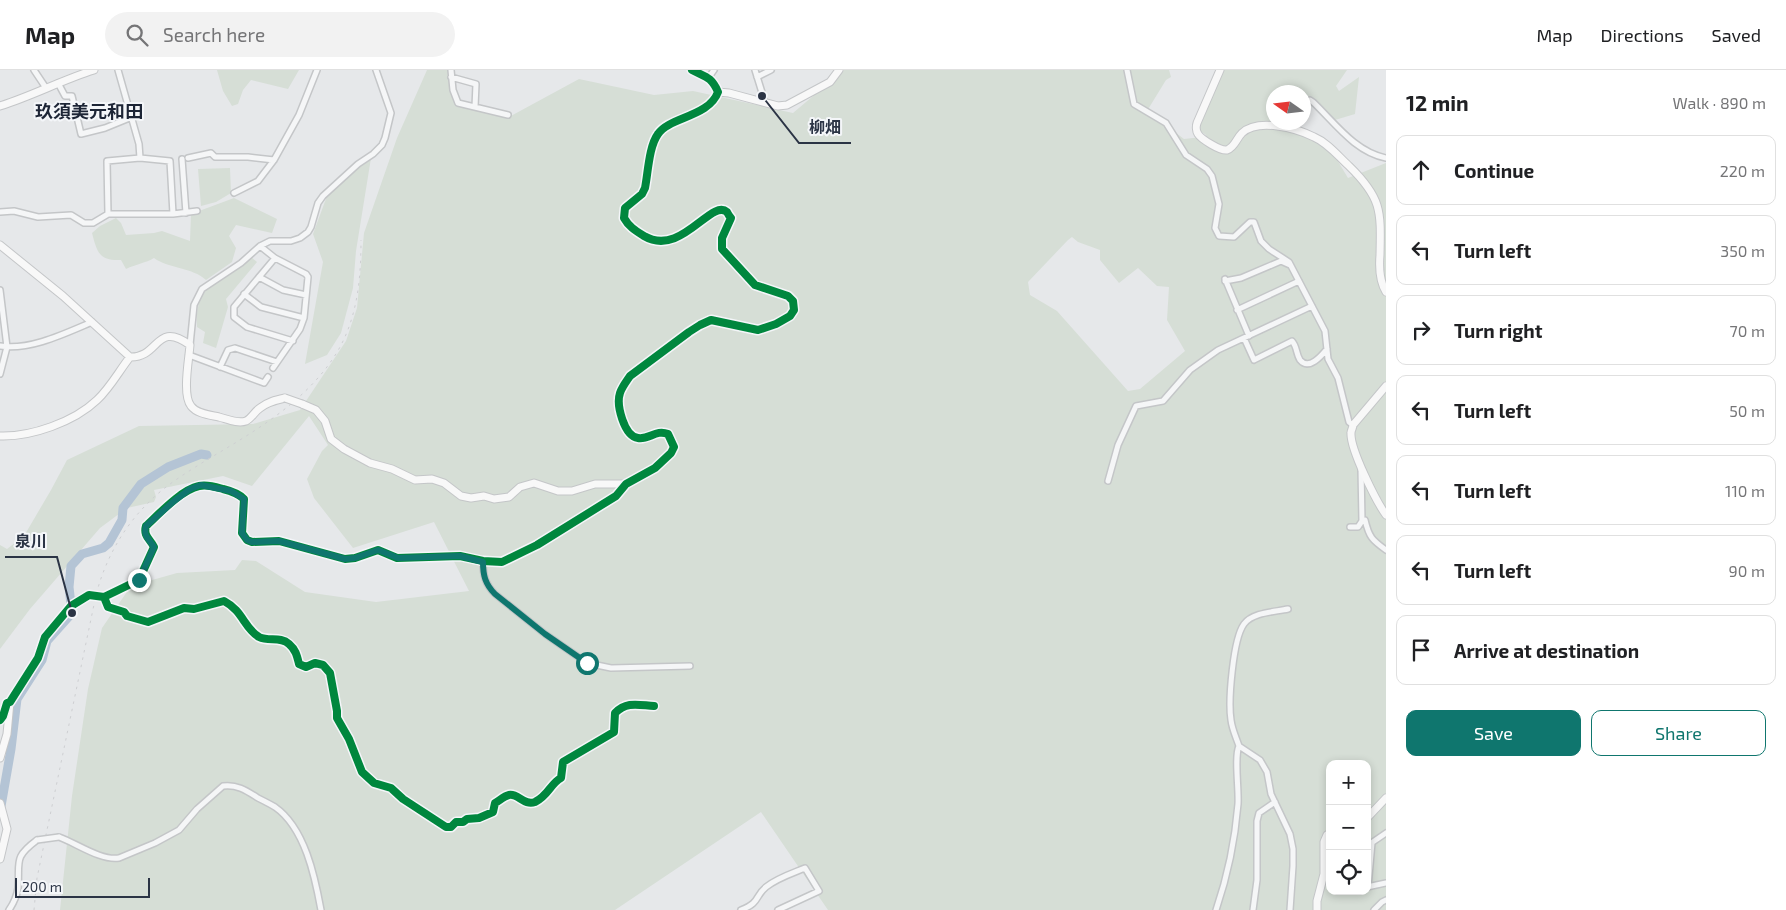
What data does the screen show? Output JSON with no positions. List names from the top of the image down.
{
  "districts": ["玖須美元和田"],
  "places": ["柳畑", "泉川"],
  "scale_bar": "200 m",
  "north": "left",
  "page": {
    "header": "Map",
    "search": "Search here",
    "nav": ["Map", "Directions", "Saved"],
    "heading": ["12 min", "Walk · 890 m"],
    "list": [
      ["Continue", "220 m"],
      ["Turn left", "350 m"],
      ["Turn right", "70 m"],
      ["Turn left", "50 m"],
      ["Turn left", "110 m"],
      ["Turn left", "90 m"],
      "Arrive at destination"
    ],
    "buttons": ["Save", "Share"],
    "map_buttons": ["+", "−"],
    "scale": "200 m"
  }
}
